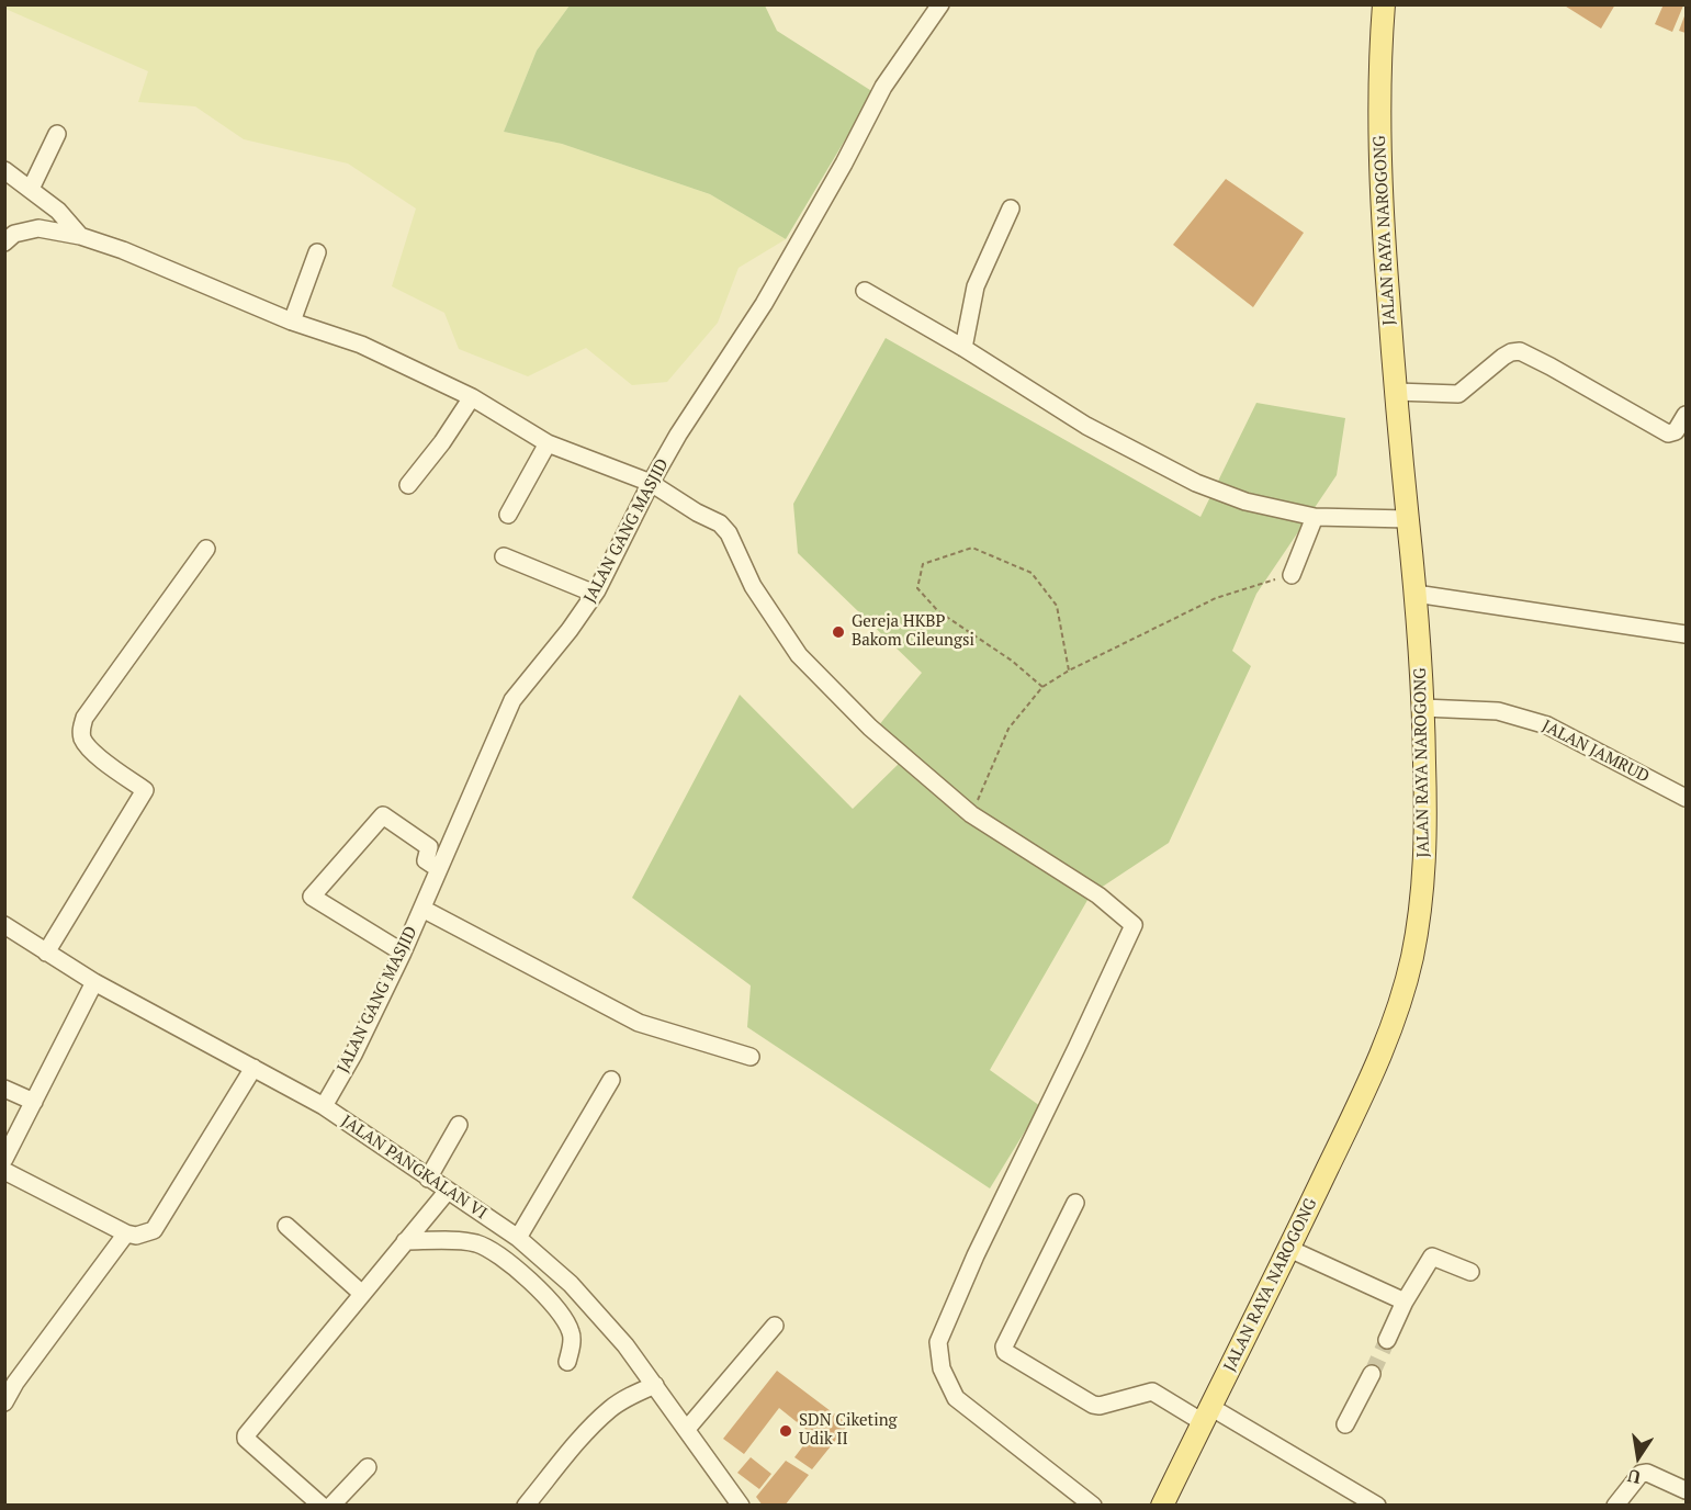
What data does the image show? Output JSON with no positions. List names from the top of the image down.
{
  "streets": {
    "main road": ["JALAN RAYA NAROGONG"],
    "street": ["JALAN GANG MASJID", "JALAN JAMRUD", "JALAN PANGKALAN VI"]
  },
  "crossings": [
    ["JALAN RAYA NAROGONG", "JALAN JAMRUD"],
    ["JALAN GANG MASJID", "JALAN PANGKALAN VI"]
  ],
  "places": ["Gereja HKBP Bakom Cileungsi", "SDN Ciketing Udik II"],
  "north": "bottom"
}
